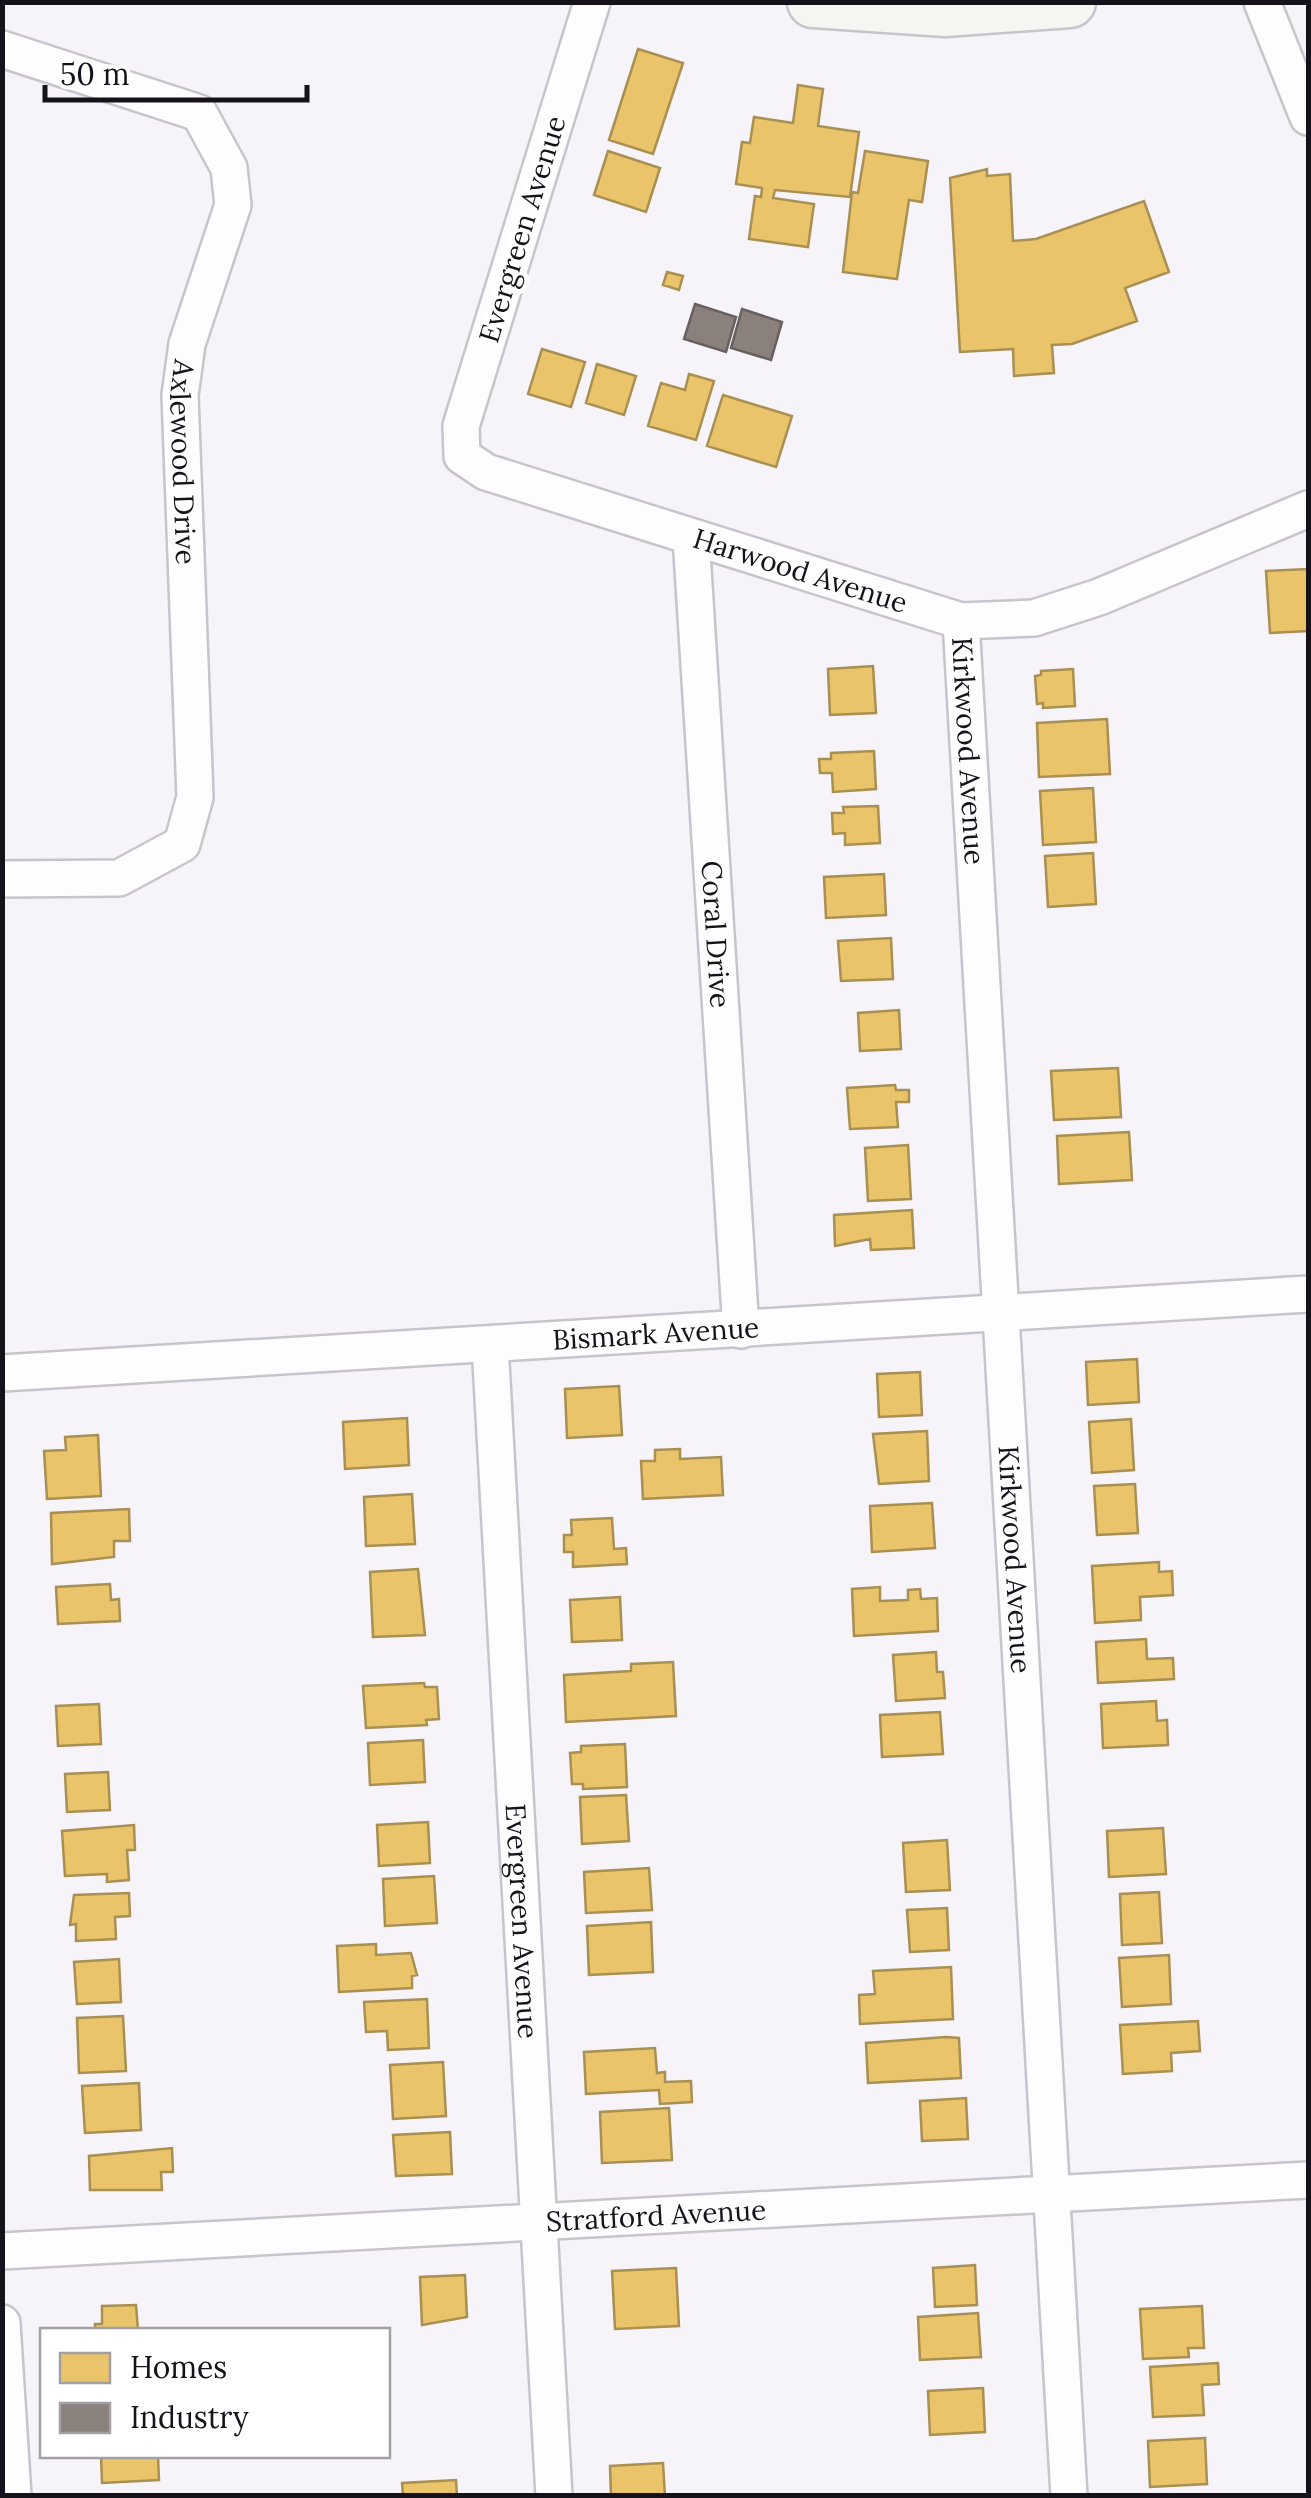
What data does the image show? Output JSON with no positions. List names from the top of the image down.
{
  "streets": {
    "street": [
      "Evergreen Avenue",
      "Axlewood Drive",
      "Harwood Avenue",
      "Kirkwood Avenue",
      "Coral Drive",
      "Bismark Avenue",
      "Stratford Avenue"
    ]
  },
  "crossings": [
    ["Evergreen Avenue", "Harwood Avenue"],
    ["Evergreen Avenue", "Bismark Avenue"],
    ["Evergreen Avenue", "Stratford Avenue"],
    ["Harwood Avenue", "Kirkwood Avenue"],
    ["Harwood Avenue", "Coral Drive"],
    ["Kirkwood Avenue", "Bismark Avenue"],
    ["Kirkwood Avenue", "Stratford Avenue"],
    ["Coral Drive", "Bismark Avenue"]
  ],
  "legend": ["Homes", "Industry"],
  "scale_bar": "50 m"
}
